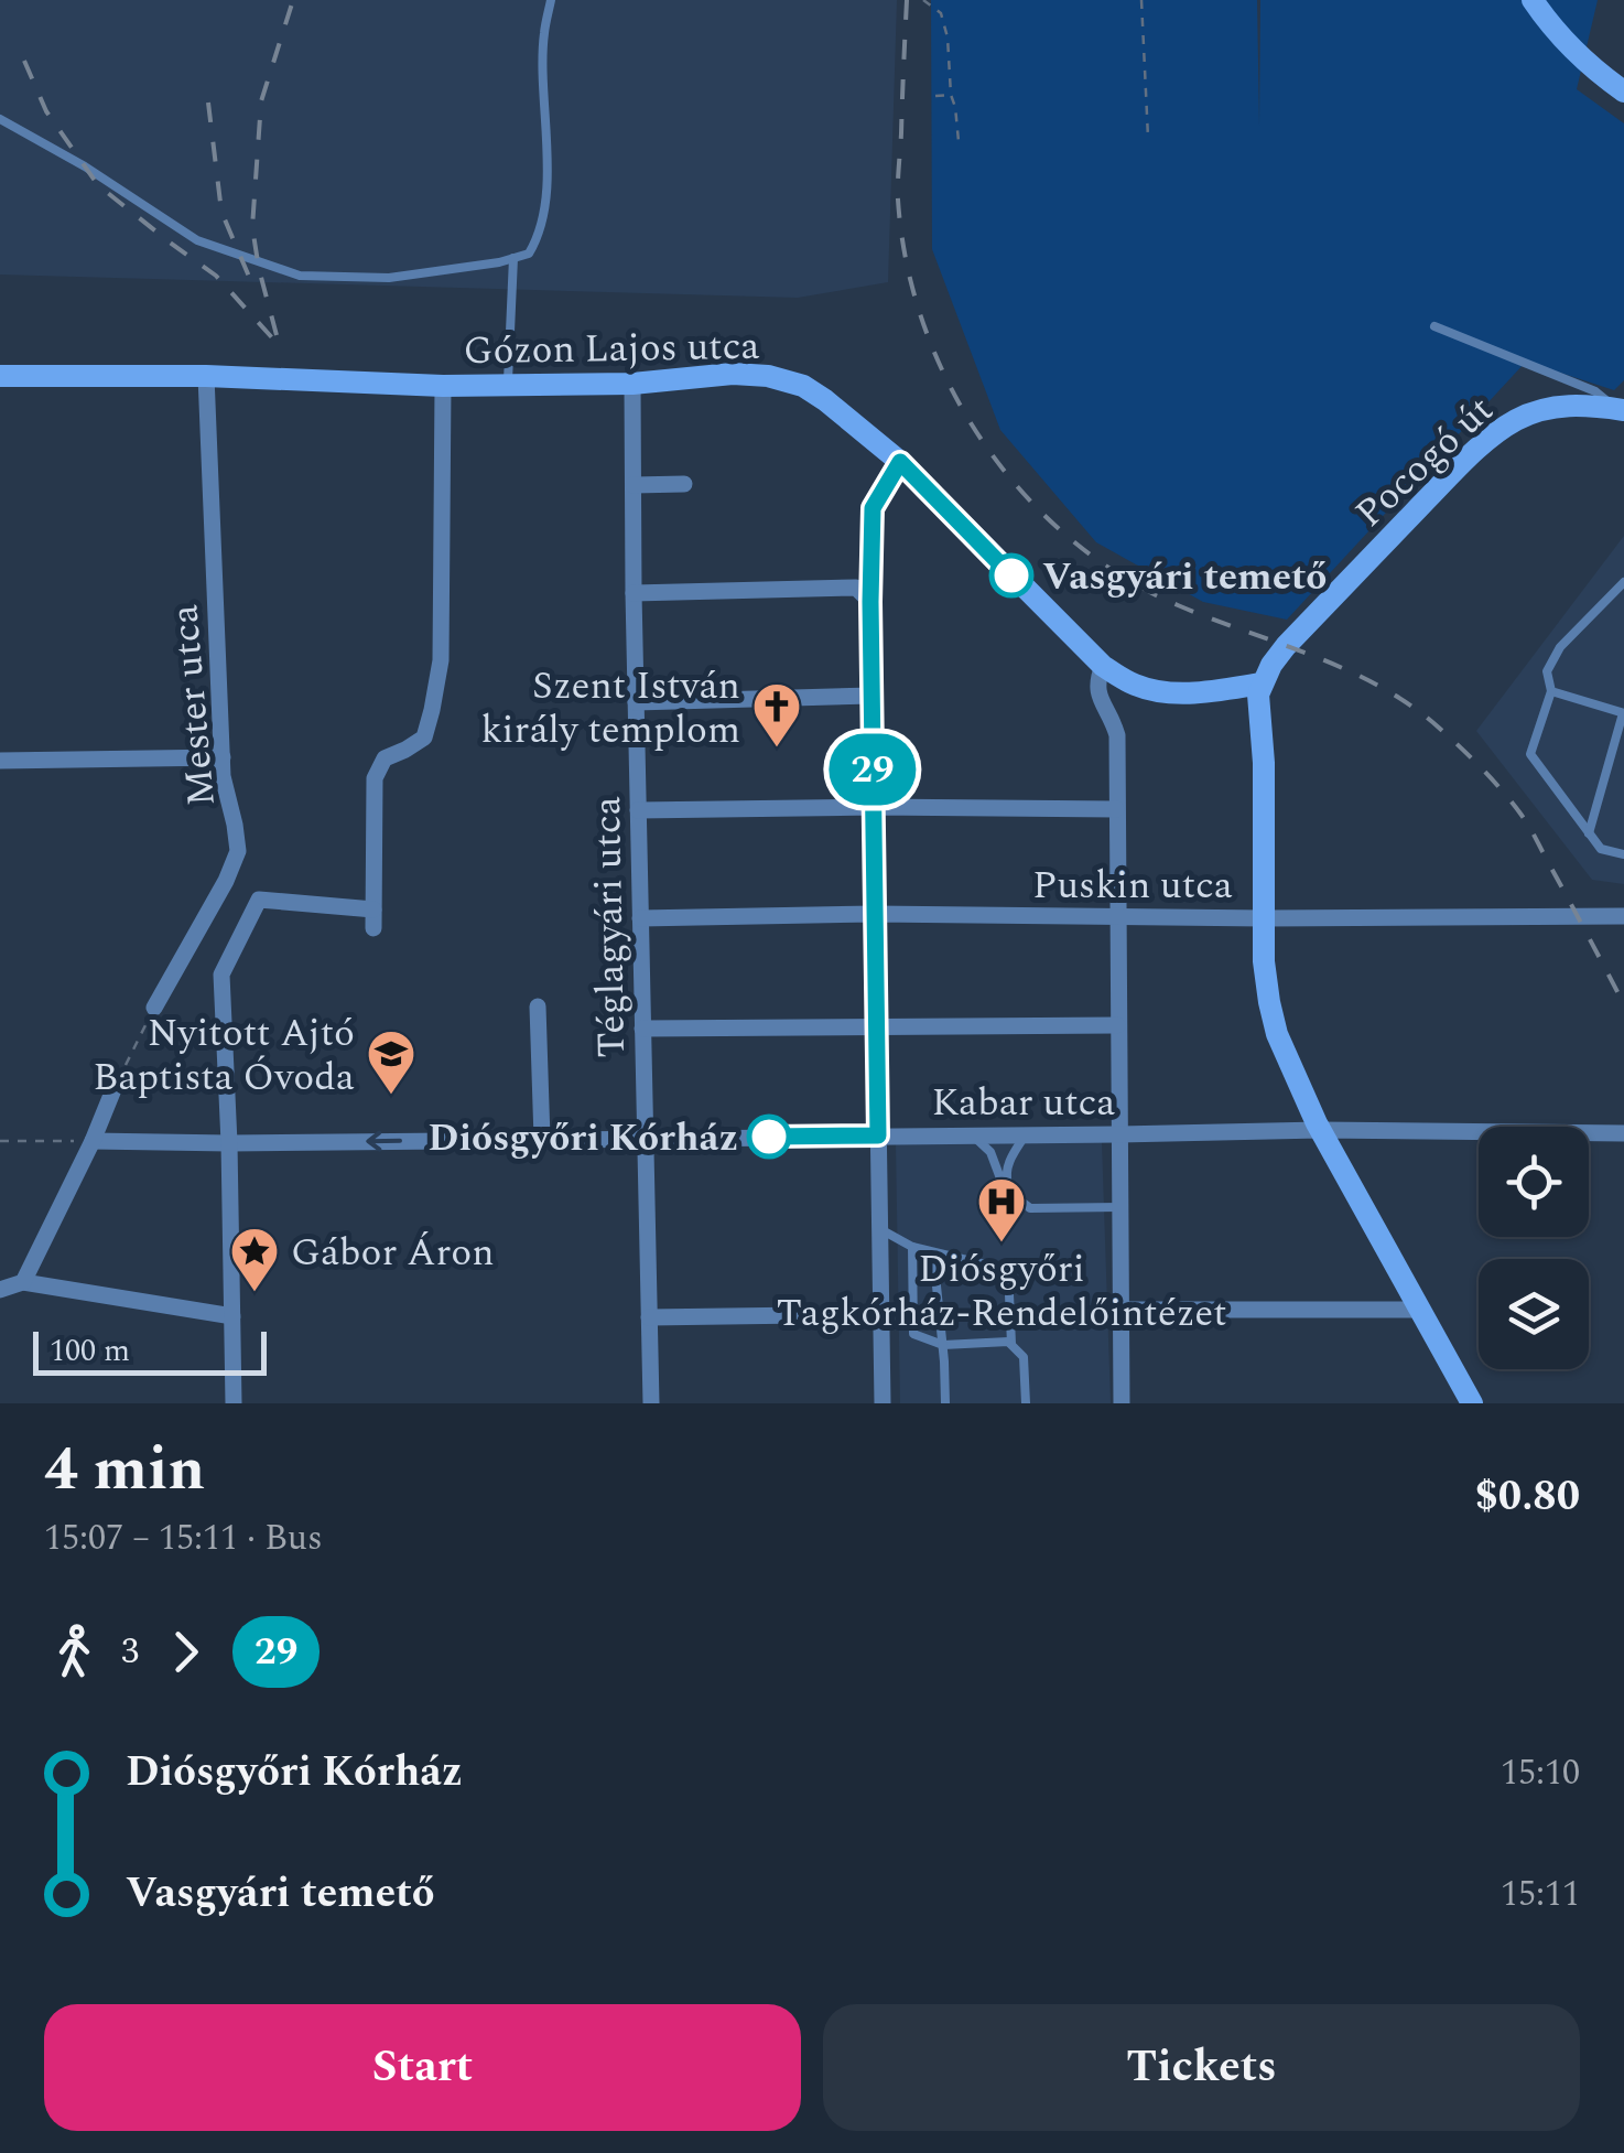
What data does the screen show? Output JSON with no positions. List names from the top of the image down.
{
  "streets": {
    "street": [
      "Gózon Lajos utca",
      "Pocogó út",
      "Mester utca",
      "Puskin utca",
      "Téglagyári utca",
      "Kabar utca"
    ]
  },
  "crossings": [
    ["Gózon Lajos utca", "Pocogó út"],
    ["Gózon Lajos utca", "Mester utca"],
    ["Gózon Lajos utca", "Téglagyári utca"],
    ["Puskin utca", "Téglagyári utca"],
    ["Téglagyári utca", "Kabar utca"]
  ],
  "places": {
    "other": ["Vasgyári temető", "Diósgyőri Kórház"],
    "church": ["Szent István király templom"],
    "school or university": ["Nyitott Ajtó Baptista Óvoda"],
    "hospital": ["Diósgyőri Tagkórház-Rendelőintézet"],
    "place": ["Gábor Áron"]
  },
  "lines": ["bus line 29"],
  "scale_bar": "100 m",
  "page": {
    "on_map": "29",
    "scale": "100 m",
    "heading": ["4 min", "15:07 – 15:11 · Bus", "$0.80"],
    "legs": ["3", "29"],
    "list": [
      {
        "name": "Diósgyőri Kórház",
        "value": "15:10"
      },
      {
        "name": "Vasgyári temető",
        "value": "15:11"
      }
    ],
    "buttons": ["Start", "Tickets"]
  }
}
